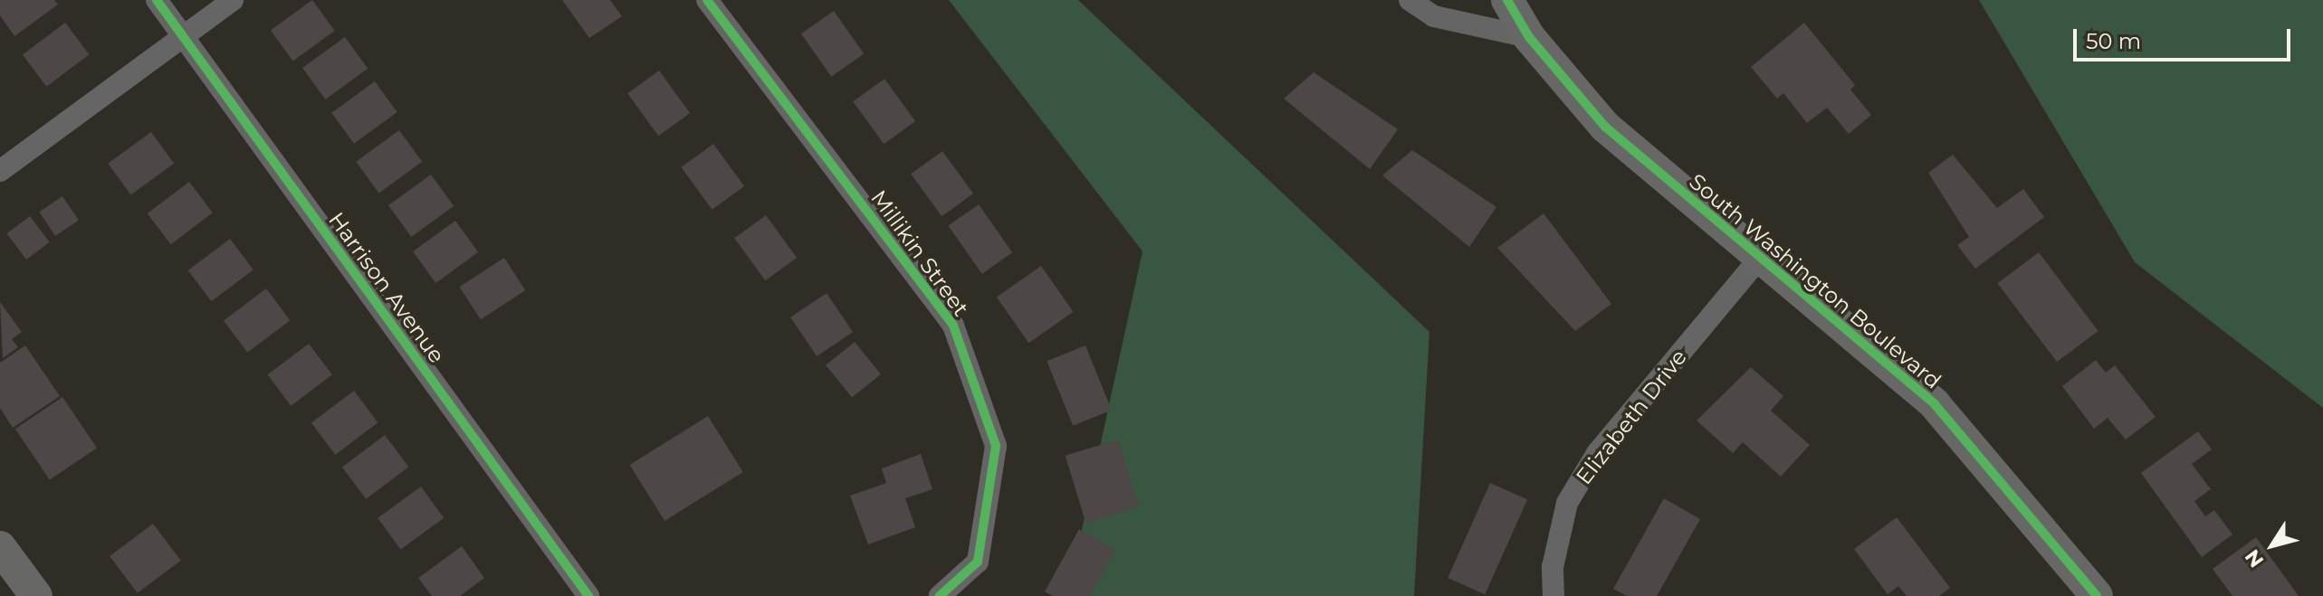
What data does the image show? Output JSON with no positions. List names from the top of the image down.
{
  "streets": {
    "street": [
      "Millikin Street",
      "South Washington Boulevard",
      "Harrison Avenue",
      "Elizabeth Drive"
    ]
  },
  "crossings": [
    ["South Washington Boulevard", "Elizabeth Drive"]
  ],
  "scale_bar": "50 m",
  "north": "bottom left"
}
